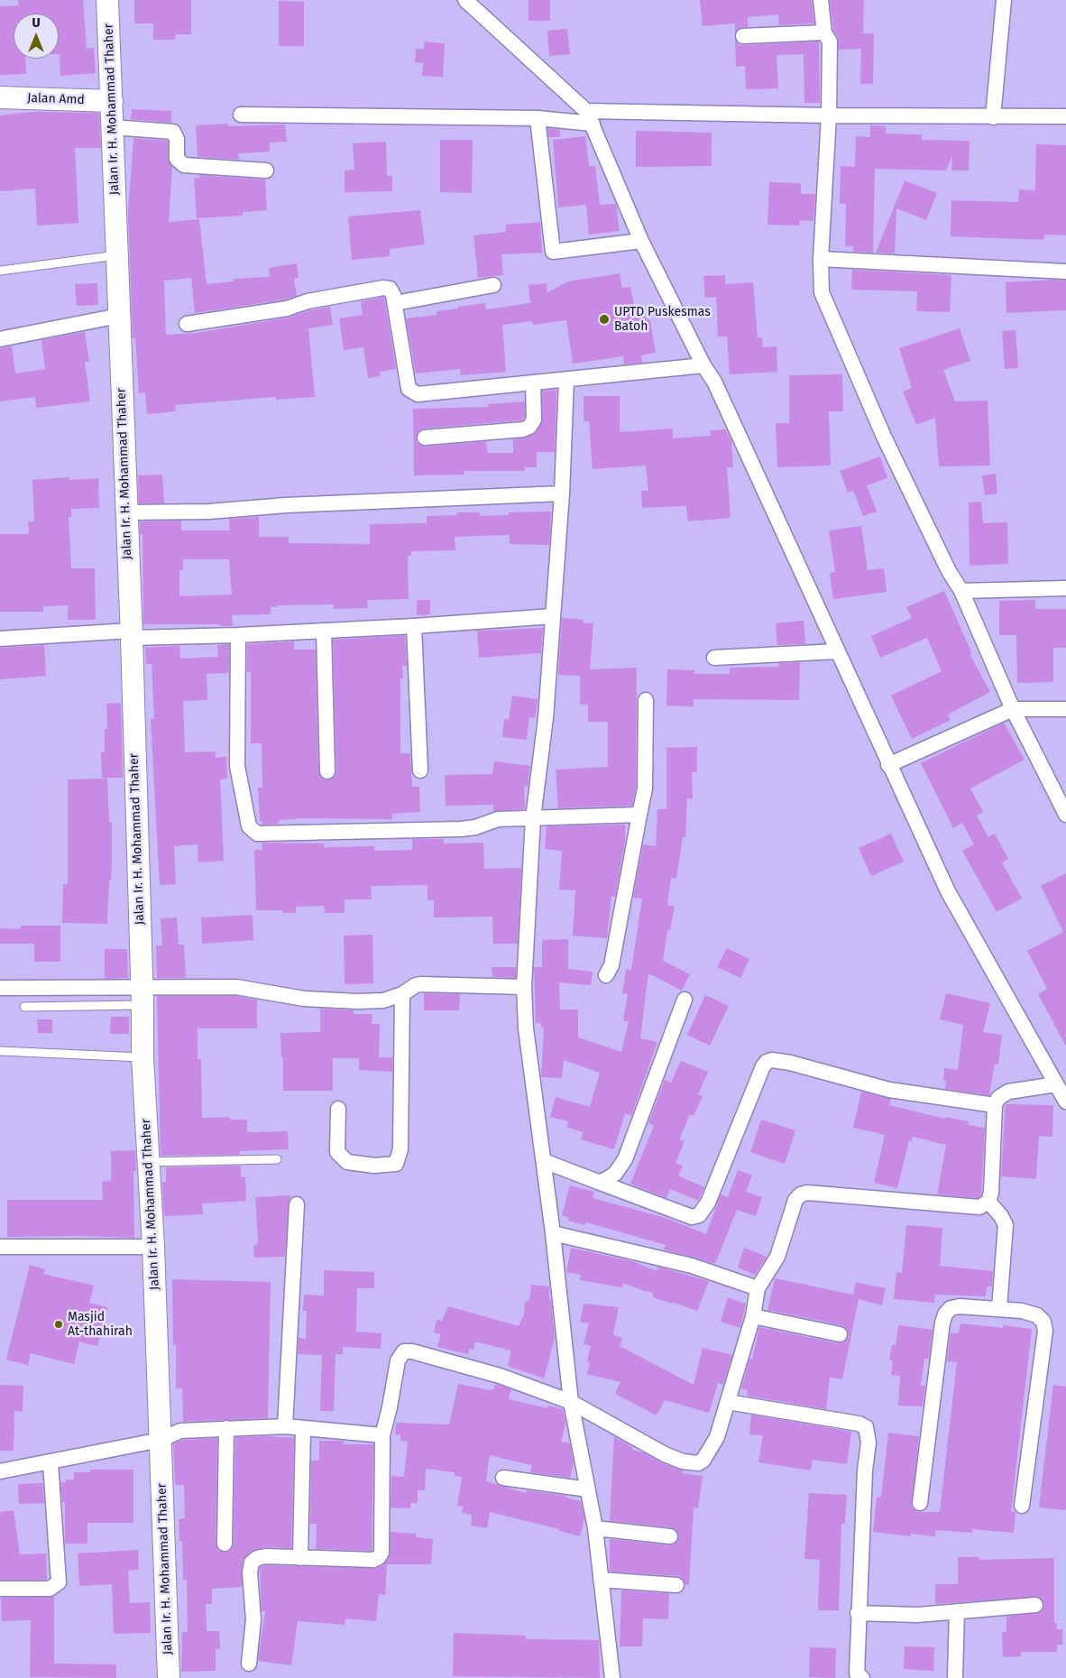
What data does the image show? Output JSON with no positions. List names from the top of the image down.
{
  "streets": {
    "main road": ["Jalan Amd", "Jalan Ir. H. Mohammad Thaher"]
  },
  "crossings": [
    ["Jalan Amd", "Jalan Ir. H. Mohammad Thaher"]
  ],
  "places": ["UPTD Puskesmas Batoh", "Masjid At-thahirah"],
  "north": "top"
}
